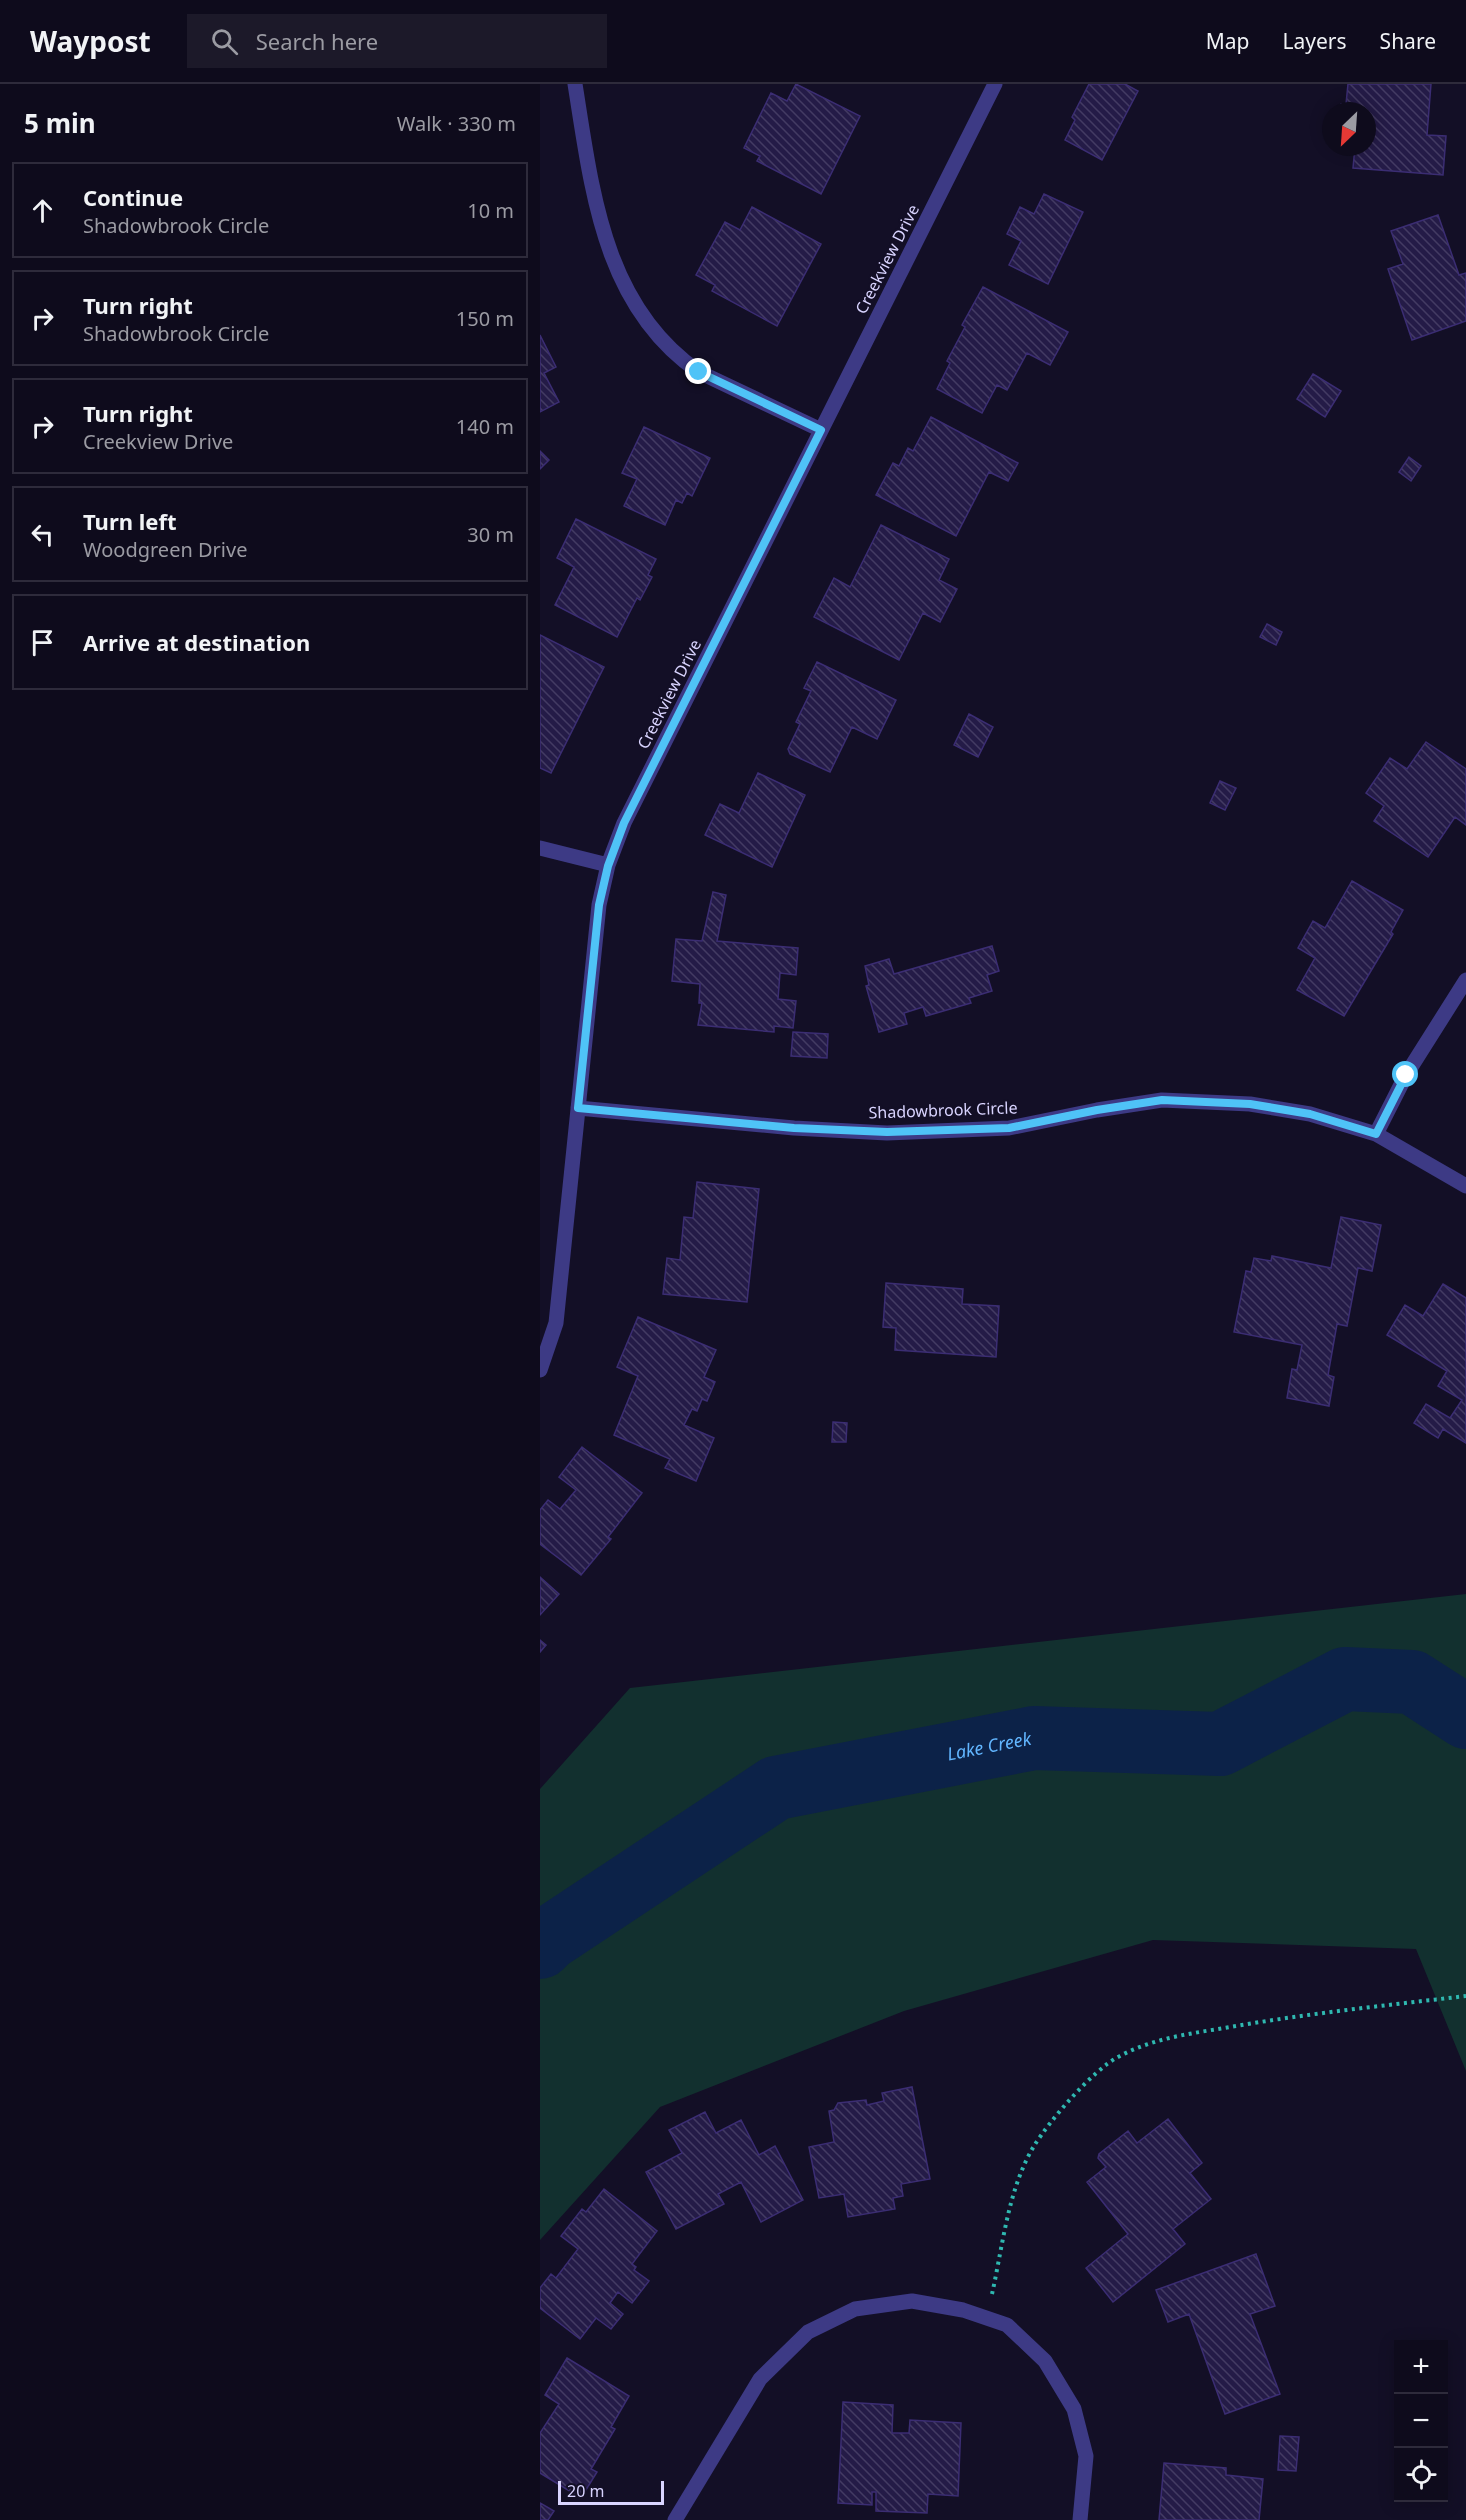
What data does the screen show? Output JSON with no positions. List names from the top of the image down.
{
  "streets": {
    "street": ["Creekview Drive", "Shadowbrook Circle"]
  },
  "crossings": [
    ["Creekview Drive", "Shadowbrook Circle"]
  ],
  "water": ["Lake Creek"],
  "scale_bar": "20 m",
  "north": "bottom left",
  "page": {
    "header": "Waypost",
    "search": "Search here",
    "nav": ["Map", "Layers", "Share"],
    "heading": ["5 min", "Walk · 330 m"],
    "list": [
      ["Continue", "Shadowbrook Circle", "10 m"],
      ["Turn right", "Shadowbrook Circle", "150 m"],
      ["Turn right", "Creekview Drive", "140 m"],
      ["Turn left", "Woodgreen Drive", "30 m"],
      "Arrive at destination"
    ],
    "map_buttons": ["+", "−"],
    "scale": "20 m"
  }
}
